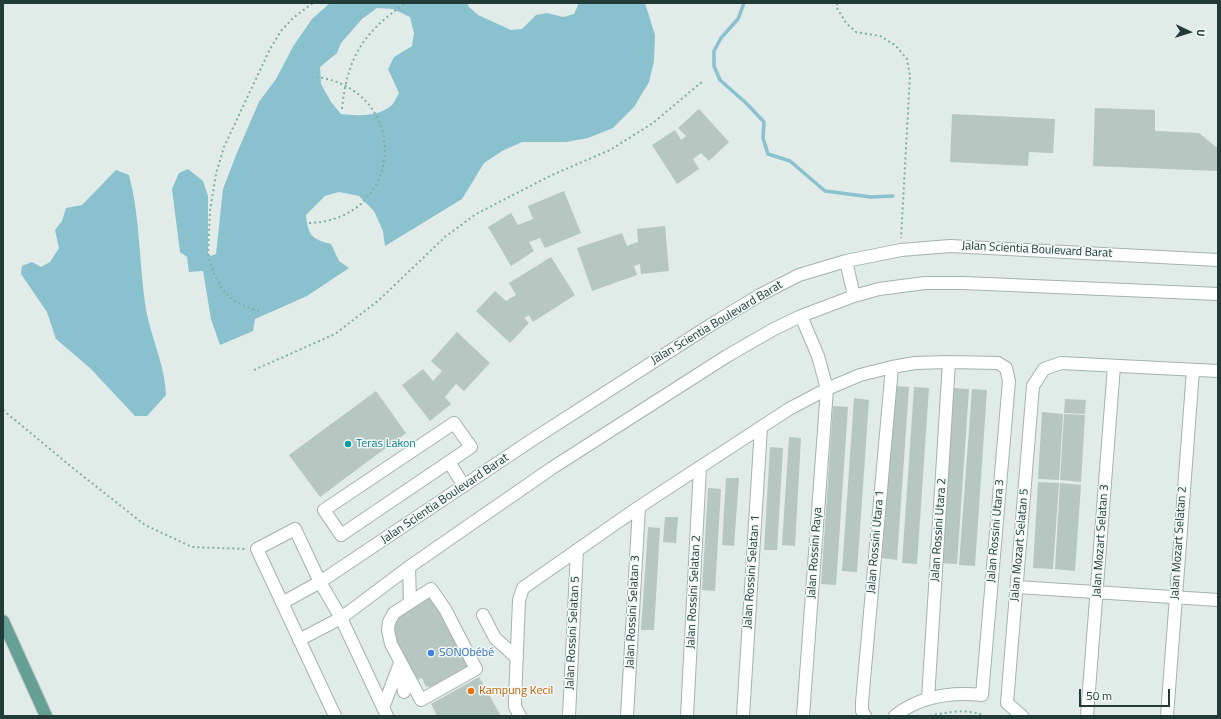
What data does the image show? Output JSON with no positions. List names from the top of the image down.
{
  "streets": {
    "street": [
      "Jalan Scientia Boulevard Barat",
      "Jalan Rossini Utara 2",
      "Jalan Rossini Utara 3",
      "Jalan Mozart Selatan 3",
      "Jalan Rossini Utara 1",
      "Jalan Mozart Selatan 2",
      "Jalan Mozart Selatan 5",
      "Jalan Rossini Raya",
      "Jalan Rossini Selatan 1",
      "Jalan Rossini Selatan 2",
      "Jalan Rossini Selatan 3",
      "Jalan Rossini Selatan 5"
    ]
  },
  "crossings": [
    ["Jalan Rossini Utara 2", "Jalan Rossini Utara 3"],
    ["Jalan Mozart Selatan 3", "Jalan Mozart Selatan 5"]
  ],
  "places": ["Teras Lakon", "SONObébé", "Kampung Kecil"],
  "scale_bar": "50 m",
  "north": "right"
}
